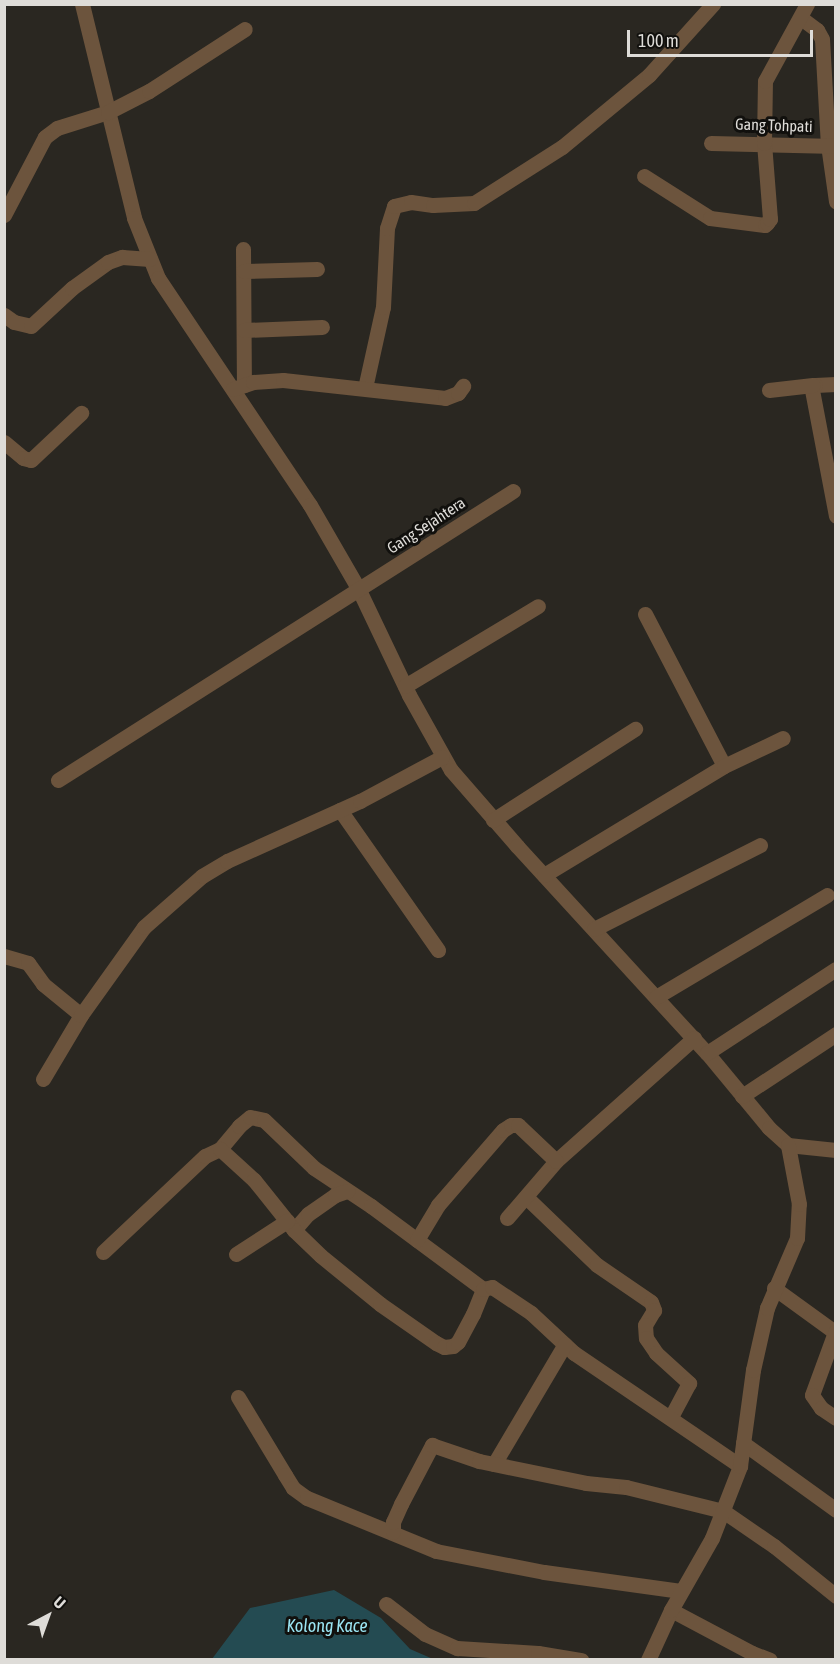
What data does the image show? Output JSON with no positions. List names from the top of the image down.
{
  "streets": {
    "street": ["Gang Tohpati", "Gang Sejahtera"]
  },
  "water": ["Kolong Kace"],
  "scale_bar": "100 m",
  "north": "top right"
}
